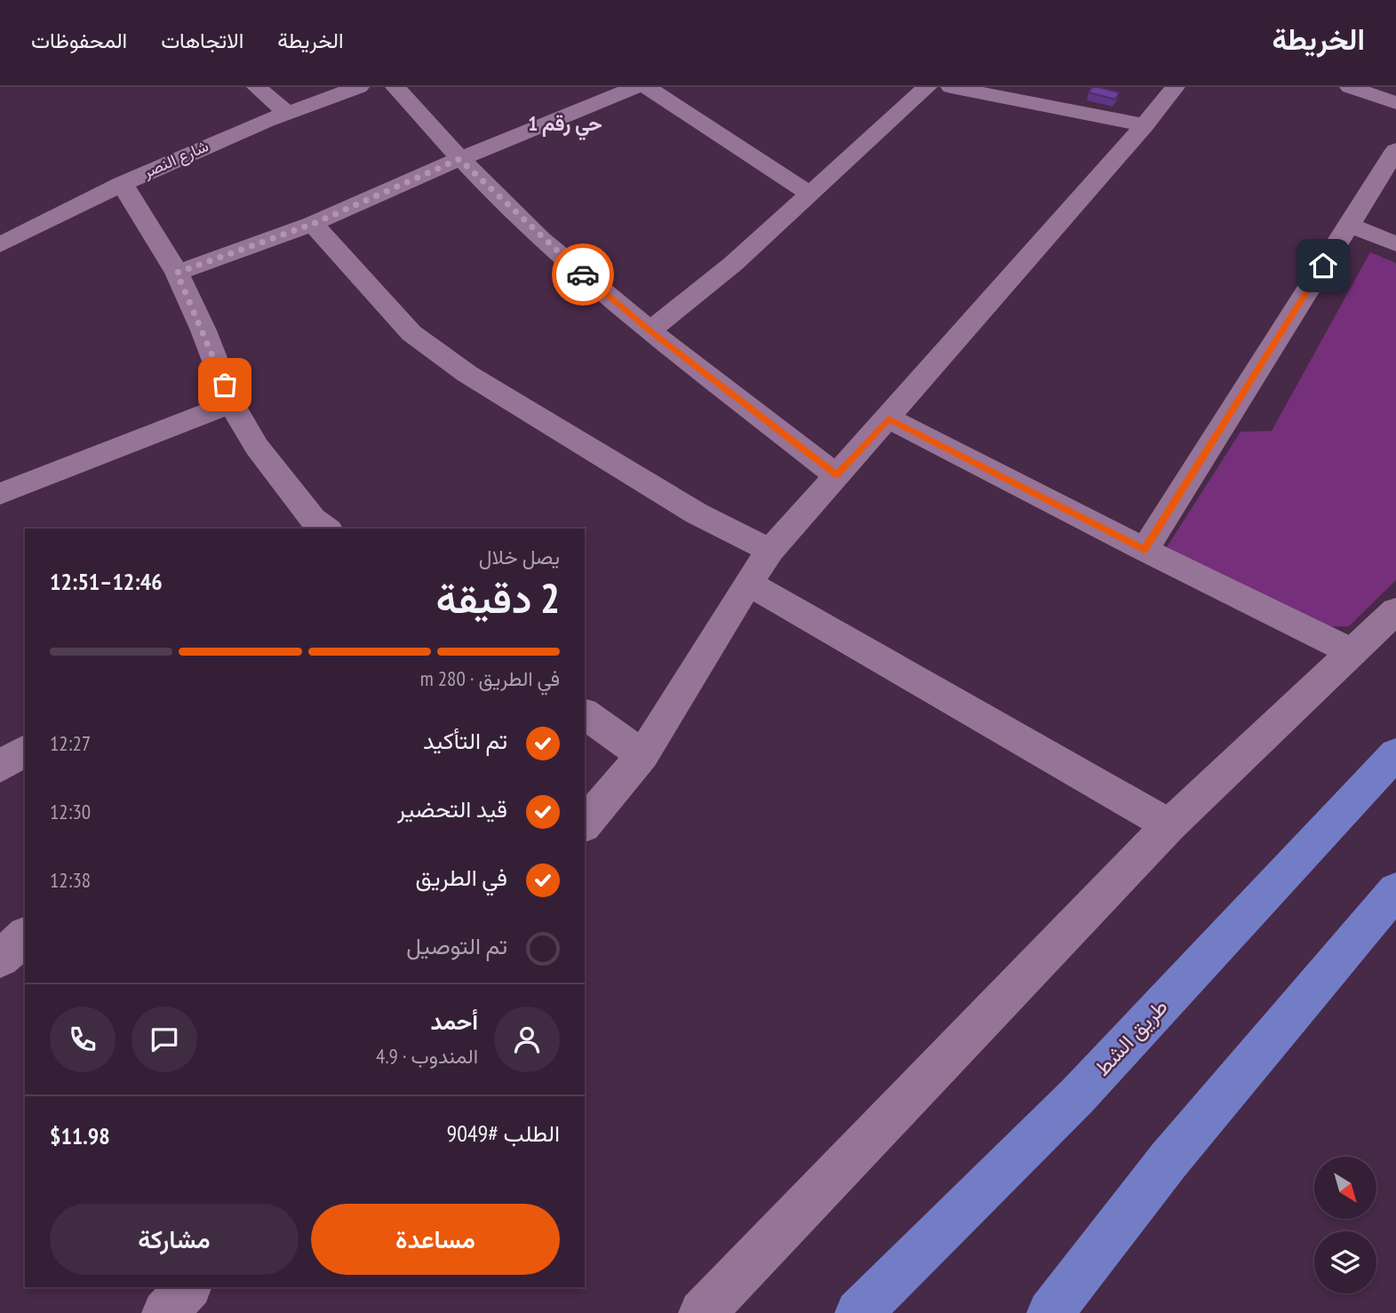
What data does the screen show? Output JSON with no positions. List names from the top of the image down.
{
  "streets": {
    "main road": ["طريق الشط"],
    "street": ["شارع النصر"]
  },
  "districts": ["حي رقم 1"],
  "north": "bottom right",
  "page": {
    "header": "الخريطة",
    "nav": ["الخريطة", "الاتجاهات", "المحفوظات"],
    "heading": ["2 دقيقة", "يصل خلال", "12:46–12:51"],
    "panel": [
      "أحمد",
      "المندوب · 4.9",
      "الطلب #9049",
      "$11.98"
    ],
    "bar": "في الطريق · 280 m",
    "list": [
      ["تم التأكيد", "12:27"],
      ["قيد التحضير", "12:30"],
      ["في الطريق", "12:38"],
      "تم التوصيل"
    ],
    "buttons": ["مساعدة", "مشاركة"]
  }
}
